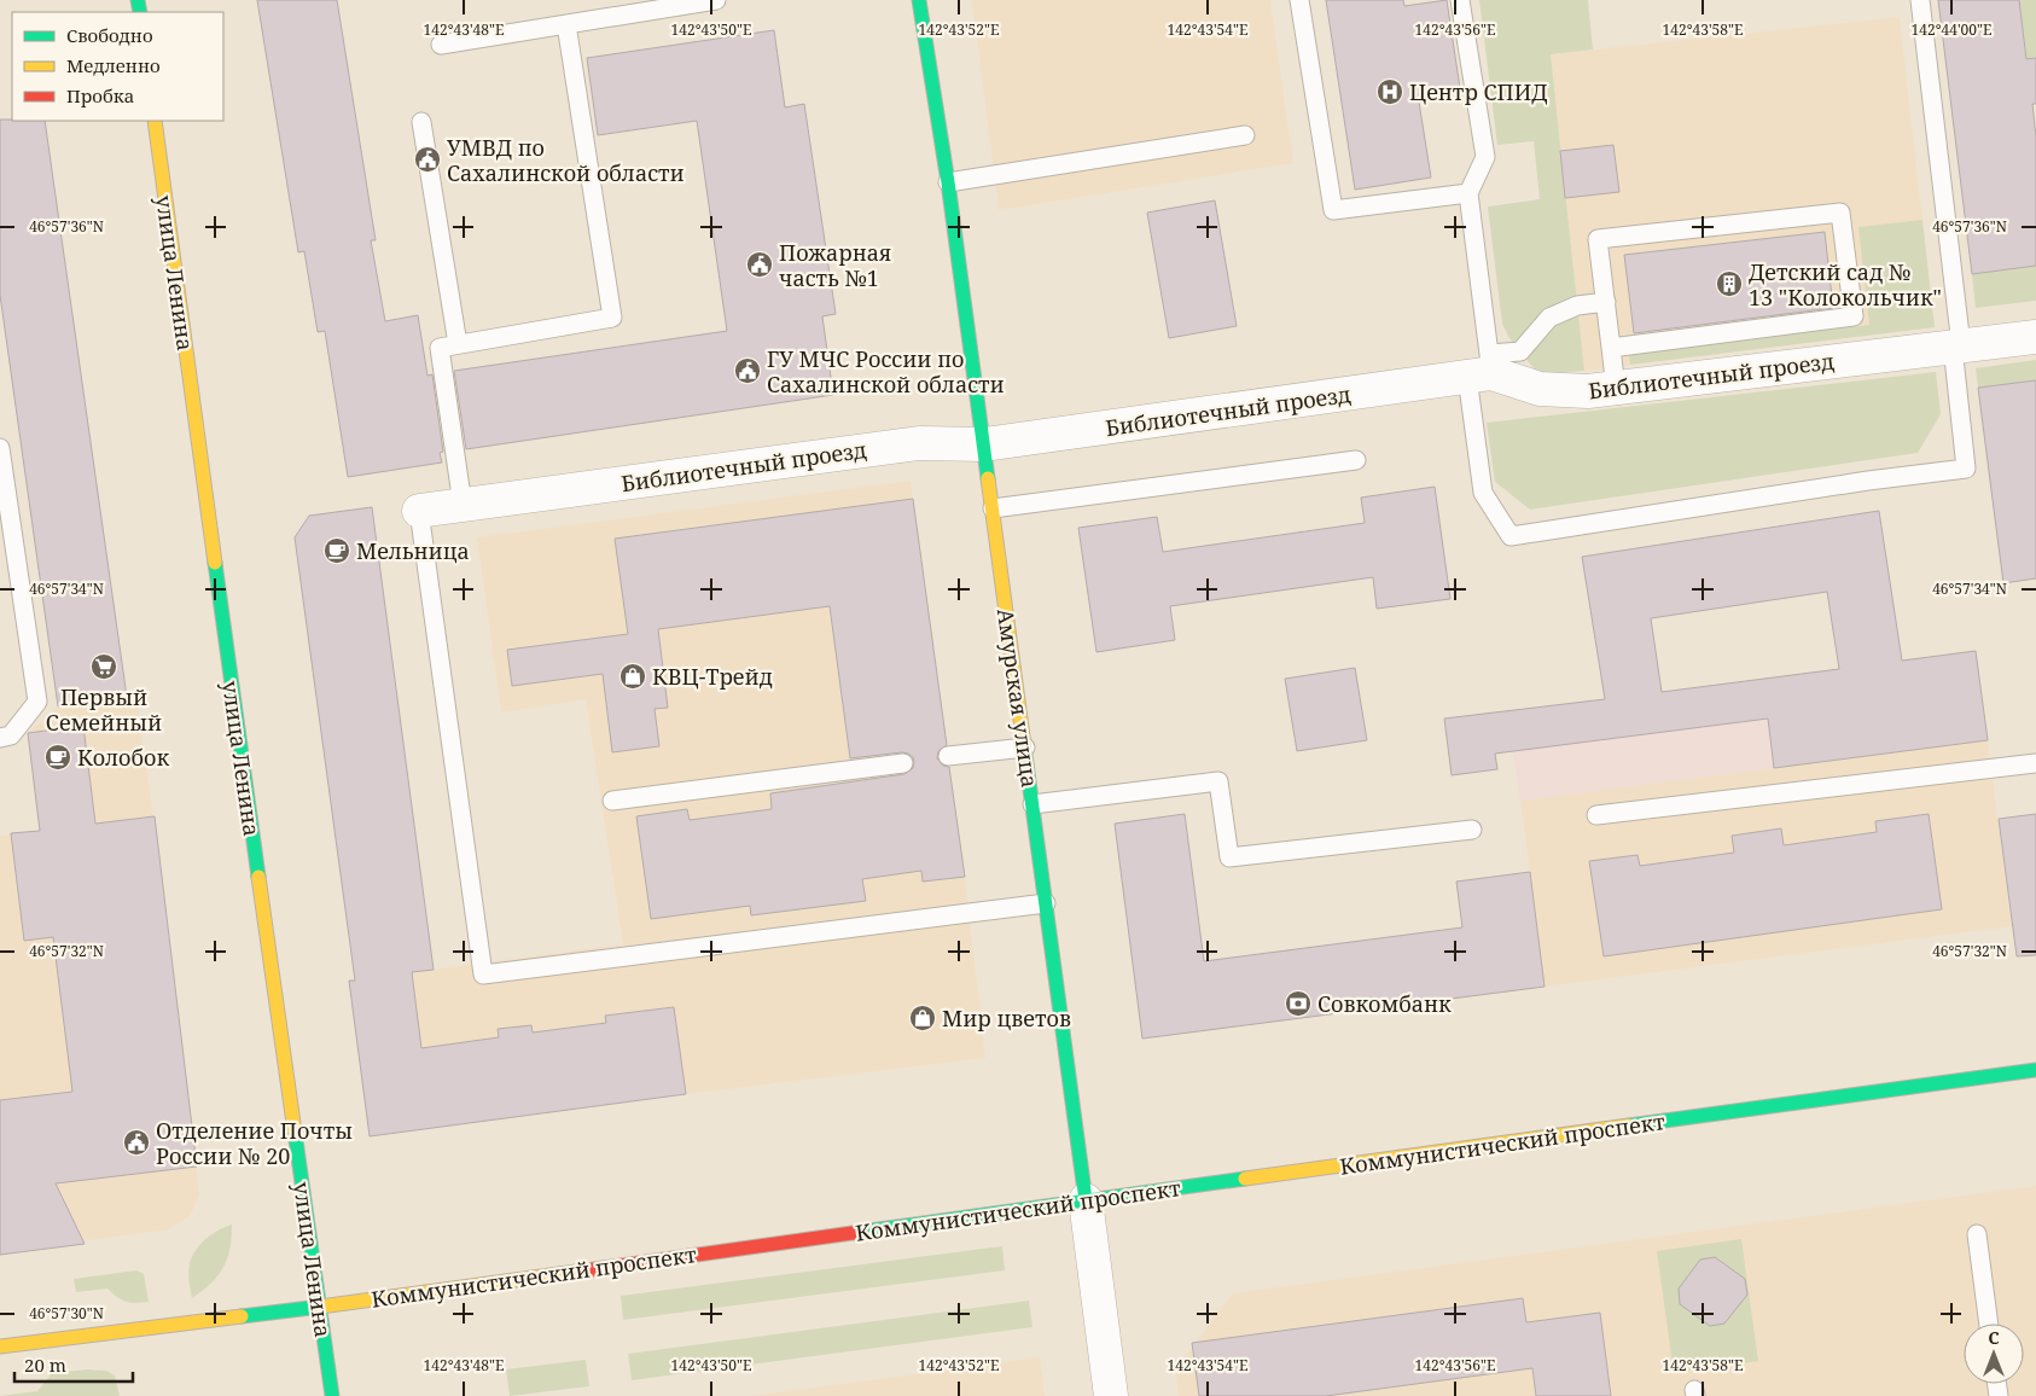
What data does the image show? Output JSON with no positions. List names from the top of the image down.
{
  "streets": {
    "main road": ["улица Ленина", "Амурская улица", "Коммунистический проспект"],
    "street": ["Библиотечный проезд"]
  },
  "crossings": [
    ["улица Ленина", "Коммунистический проспект"],
    ["Библиотечный проезд", "Амурская улица"],
    ["Амурская улица", "Коммунистический проспект"]
  ],
  "places": {
    "hospital": ["Центр СПИД"],
    "public building": [
      "УМВД по Сахалинской области",
      "Пожарная часть №1",
      "ГУ МЧС России по Сахалинской области",
      "Отделение Почты России № 20"
    ],
    "building": ["Детский сад № 13 \"Колокольчик\""],
    "cafe": ["Мельница", "Колобок"],
    "supermarket": ["Первый Семейный"],
    "shop": ["КВЦ-Трейд", "Мир цветов"],
    "bank": ["Совкомбанк"]
  },
  "legend": ["Свободно", "Медленно", "Пробка"],
  "scale_bar": "20 m",
  "north": "top",
  "coordinates": [
    "142°43'48\"E",
    "142°43'50\"E",
    "142°43'52\"E",
    "142°43'54\"E",
    "142°43'56\"E",
    "142°43'58\"E",
    "142°44'00\"E",
    "46°57'36\"N",
    "46°57'34\"N",
    "46°57'32\"N",
    "46°57'30\"N"
  ]
}
